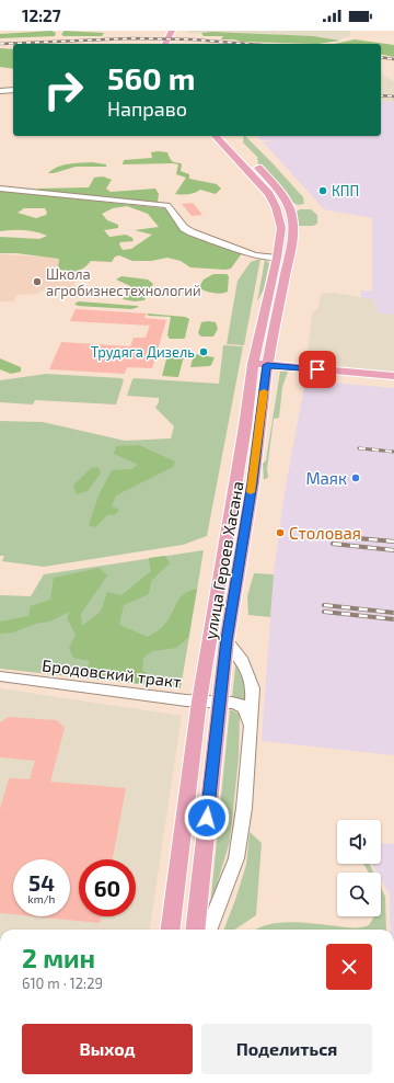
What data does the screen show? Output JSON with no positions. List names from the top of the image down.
{
  "streets": {
    "main road": ["улица Героев Хасана"],
    "street": ["Бродовский тракт"]
  },
  "crossings": [
    ["улица Героев Хасана", "Бродовский тракт"]
  ],
  "places": [
    "КПП",
    "Школа агробизнестехнологий",
    "Трудяга Дизель",
    "Маяк",
    "Столовая"
  ],
  "page": {
    "status": "12:27",
    "turn": ["560 m", "Направо"],
    "speed": "54 km/h",
    "limit": "60",
    "heading": ["2 мин", "610 m · 12:29"],
    "buttons": ["Выход", "Поделиться"]
  }
}
